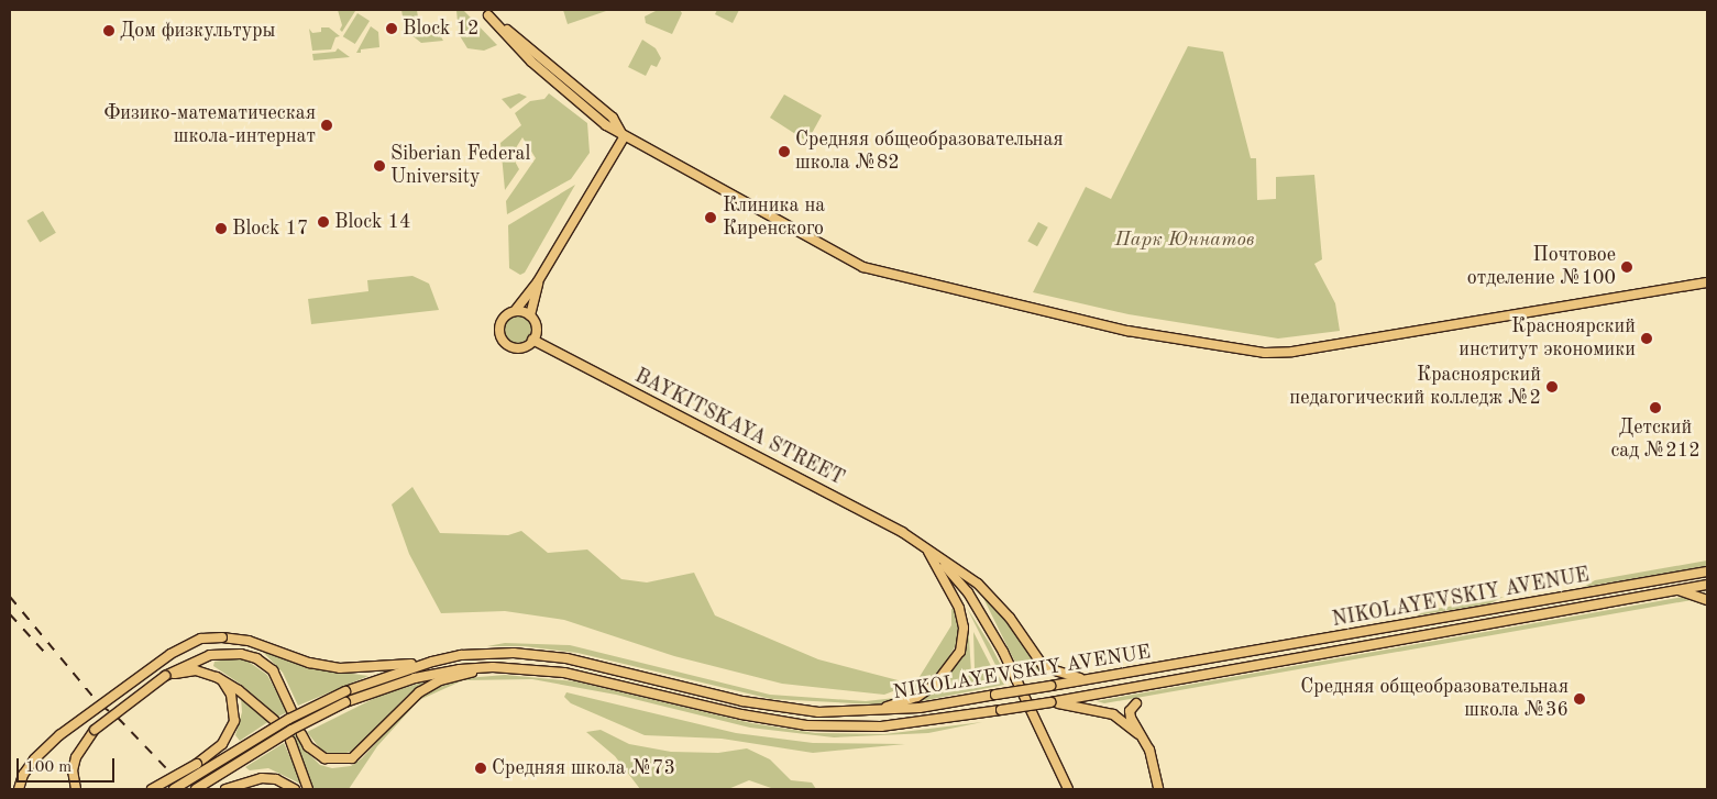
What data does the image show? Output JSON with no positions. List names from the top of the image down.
{
  "streets": {
    "main road": ["BAYKITSKAYA STREET", "NIKOLAYEVSKIY AVENUE"]
  },
  "parks": ["Парк Юннатов"],
  "places": [
    "Block 12",
    "Дом физкультуры",
    "Физико-математическая школа-интернат",
    "Средняя общеобразовательная школа №82",
    "Siberian Federal University",
    "Клиника на Киренского",
    "Block 14",
    "Block 17",
    "Почтовое отделение №100",
    "Красноярский институт экономики",
    "Красноярский педагогический колледж №2",
    "Детский сад №212",
    "Средняя общеобразовательная школа №36",
    "Средняя школа №73"
  ],
  "scale_bar": "100 m"
}
